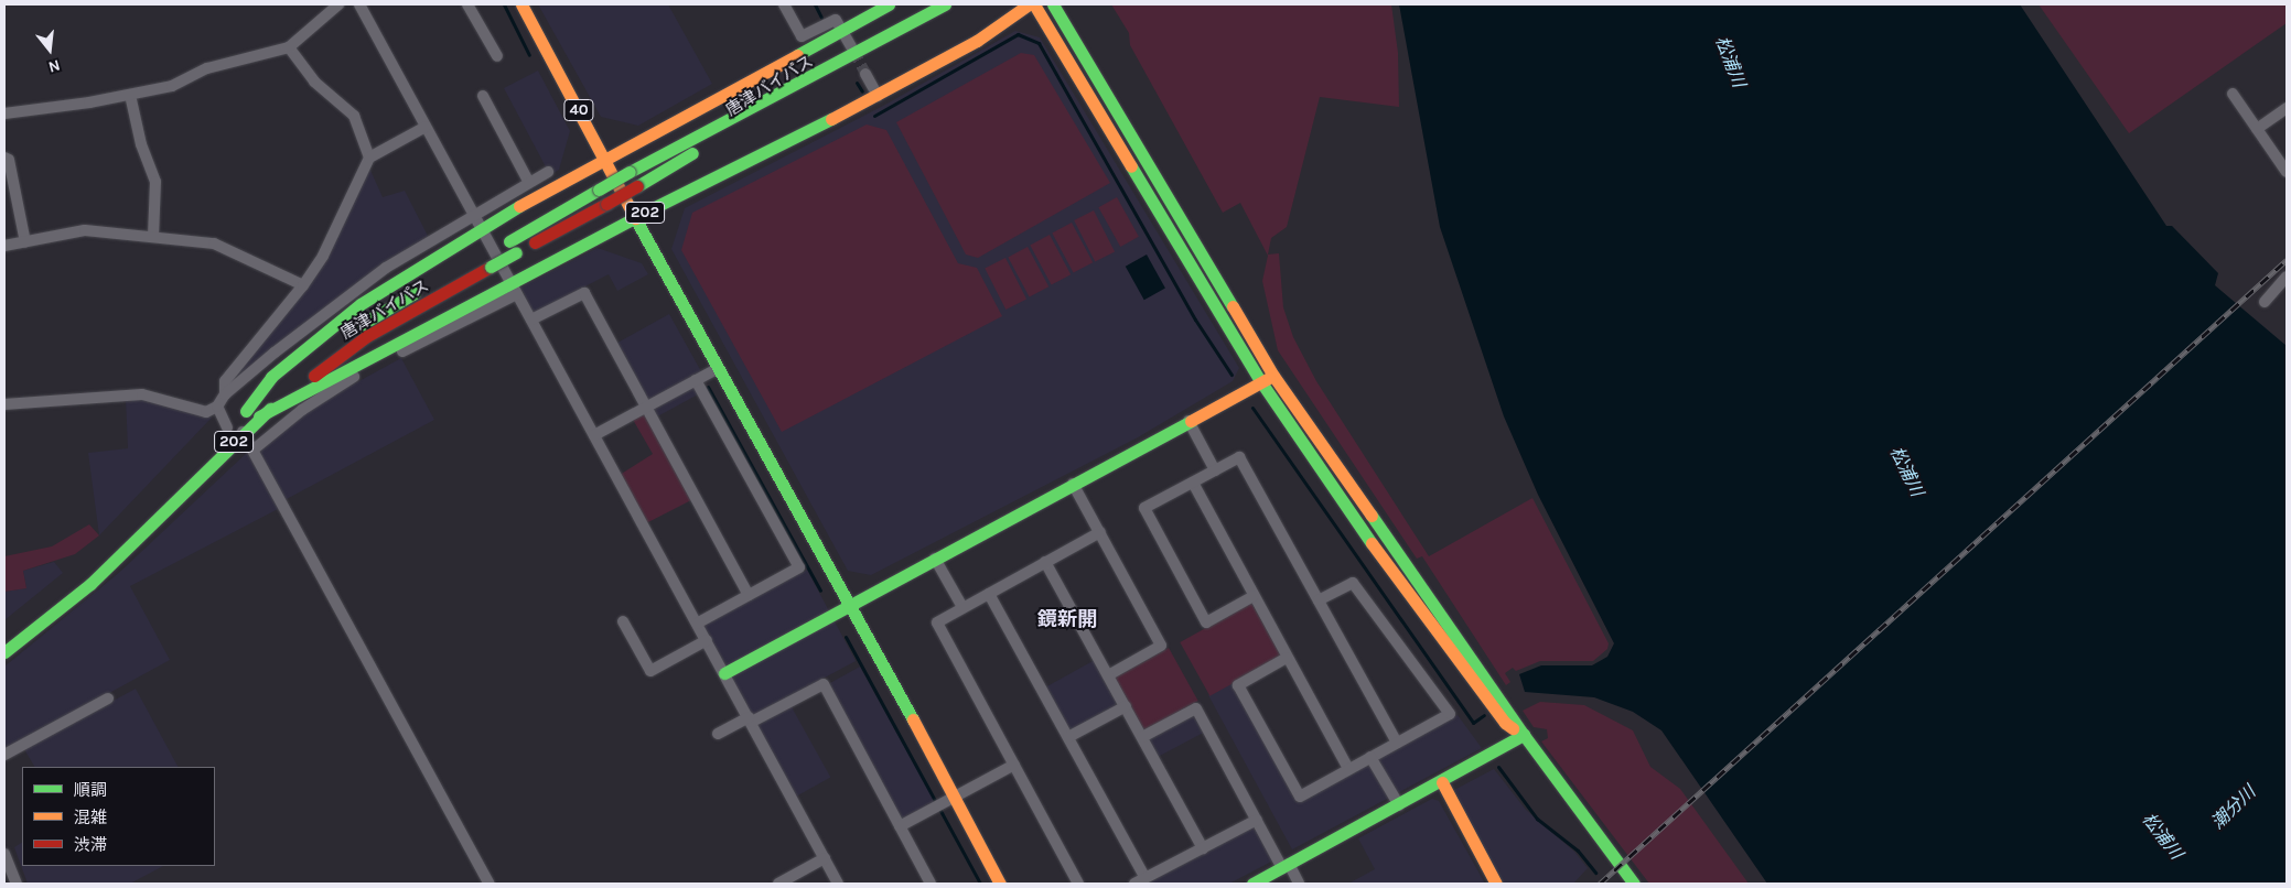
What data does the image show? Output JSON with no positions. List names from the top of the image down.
{
  "streets": {
    "main road": ["唐津バイパス", "40", "202"]
  },
  "crossings": [
    ["唐津バイパス", "202"],
    ["40", "202"]
  ],
  "districts": ["鏡新開"],
  "water": ["松浦川", "潮分川"],
  "legend": ["順調", "混雑", "渋滞"],
  "north": "bottom"
}
